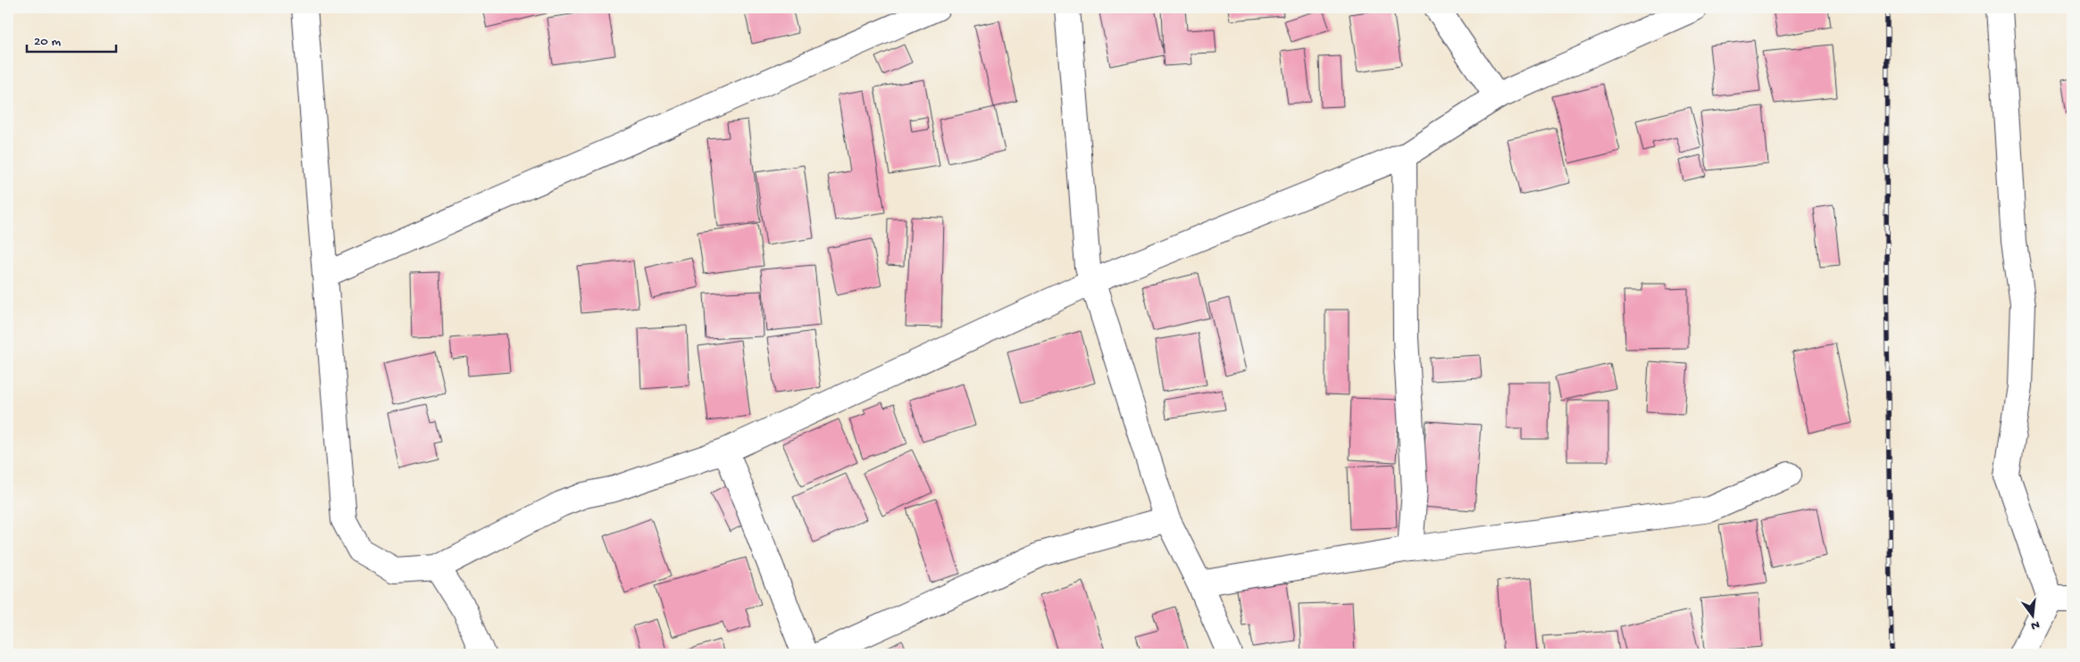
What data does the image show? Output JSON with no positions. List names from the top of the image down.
{
  "scale_bar": "20 m",
  "north": "bottom"
}
